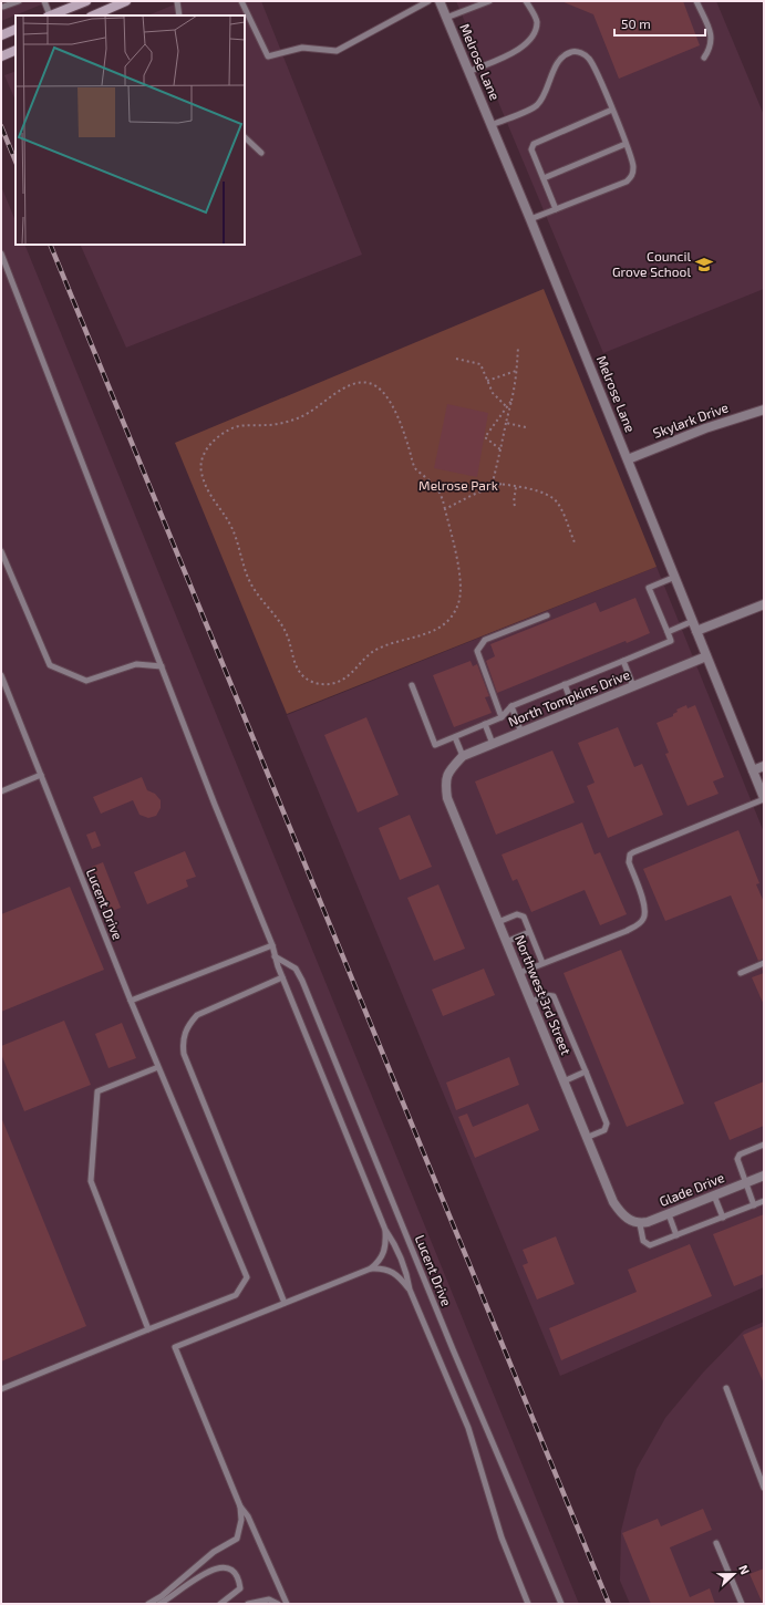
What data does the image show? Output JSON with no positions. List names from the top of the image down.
{
  "streets": {
    "street": [
      "Melrose Lane",
      "Skylark Drive",
      "North Tompkins Drive",
      "Northwest 3rd Street",
      "Glade Drive"
    ],
    "lane": ["Lucent Drive"]
  },
  "crossings": [
    ["Melrose Lane", "Skylark Drive"],
    ["Melrose Lane", "North Tompkins Drive"],
    ["North Tompkins Drive", "Northwest 3rd Street"],
    ["Northwest 3rd Street", "Glade Drive"]
  ],
  "parks": ["Melrose Park"],
  "places": {
    "school or university": ["Council Grove School"]
  },
  "scale_bar": "50 m",
  "north": "right"
}
